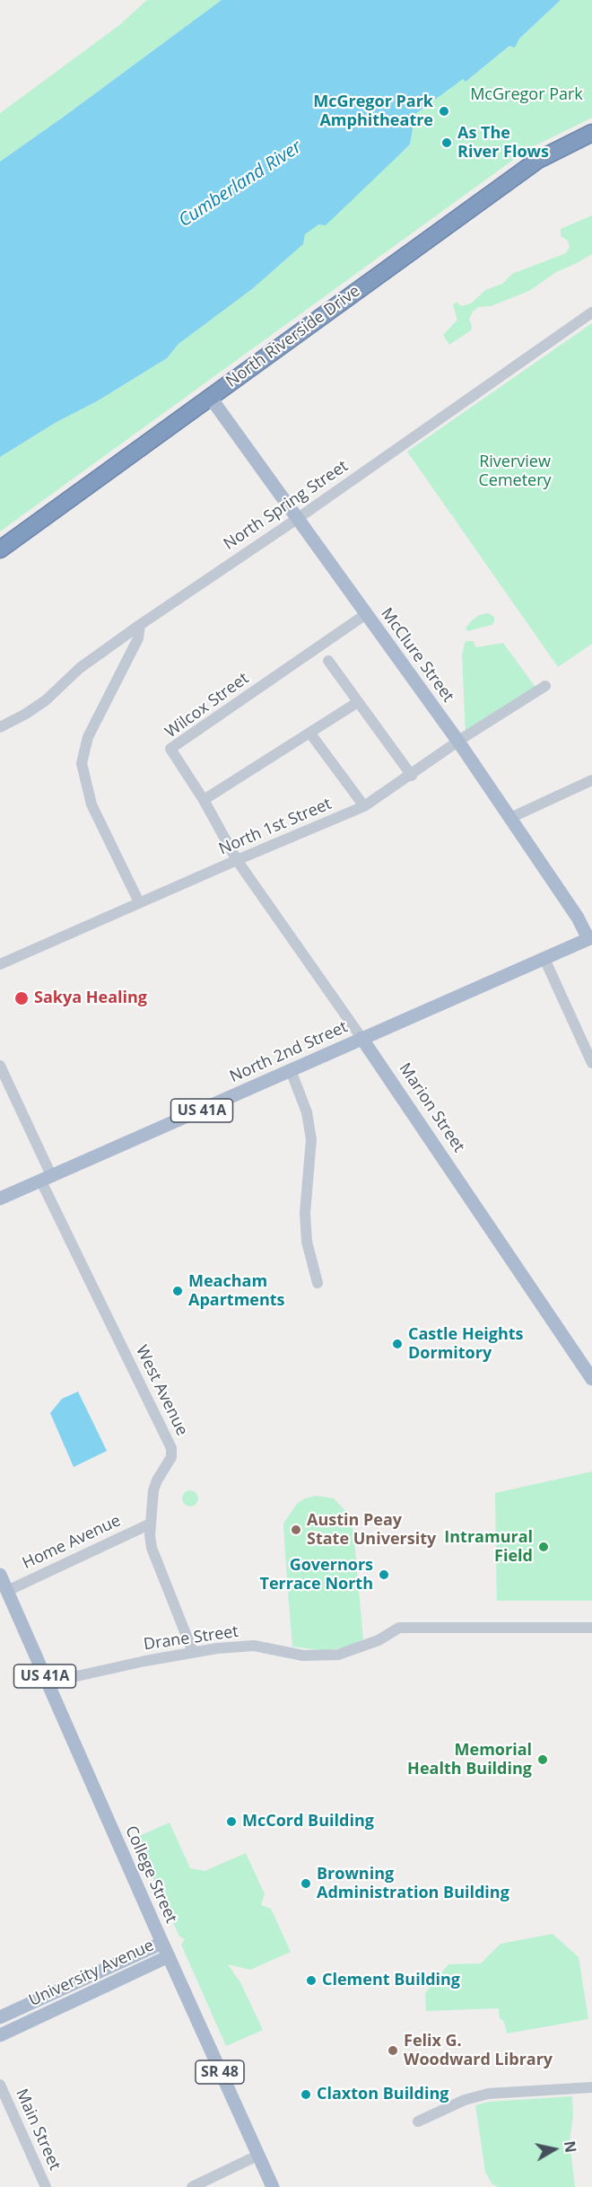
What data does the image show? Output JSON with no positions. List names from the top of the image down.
{
  "streets": {
    "highway": ["North Riverside Drive"],
    "main road": [
      "McClure Street",
      "North 2nd Street",
      "Marion Street",
      "US 41A",
      "College Street",
      "University Avenue",
      "SR 48"
    ],
    "street": [
      "North Spring Street",
      "Wilcox Street",
      "North 1st Street",
      "West Avenue",
      "Home Avenue",
      "Drane Street",
      "Main Street"
    ]
  },
  "crossings": [
    ["North Riverside Drive", "McClure Street"],
    ["North Spring Street", "McClure Street"],
    ["McClure Street", "Wilcox Street"],
    ["McClure Street", "North 1st Street"],
    ["McClure Street", "North 2nd Street"],
    ["Wilcox Street", "North 1st Street"],
    ["Wilcox Street", "Marion Street"],
    ["North 1st Street", "Marion Street"],
    ["North 2nd Street", "Marion Street"],
    ["North 2nd Street", "West Avenue"],
    ["West Avenue", "Home Avenue"],
    ["West Avenue", "Drane Street"],
    ["Home Avenue", "College Street"],
    ["Drane Street", "College Street"],
    ["College Street", "University Avenue"]
  ],
  "water": ["Cumberland River"],
  "parks": ["McGregor Park", "Riverview Cemetery"],
  "places": [
    "McGregor Park Amphitheatre",
    "As The River Flows",
    "Sakya Healing",
    "Meacham Apartments",
    "Castle Heights Dormitory",
    "Austin Peay State University",
    "Intramural Field",
    "Governors Terrace North",
    "Memorial Health Building",
    "McCord Building",
    "Browning Administration Building",
    "Clement Building",
    "Felix G. Woodward Library",
    "Claxton Building"
  ],
  "north": "right"
}
